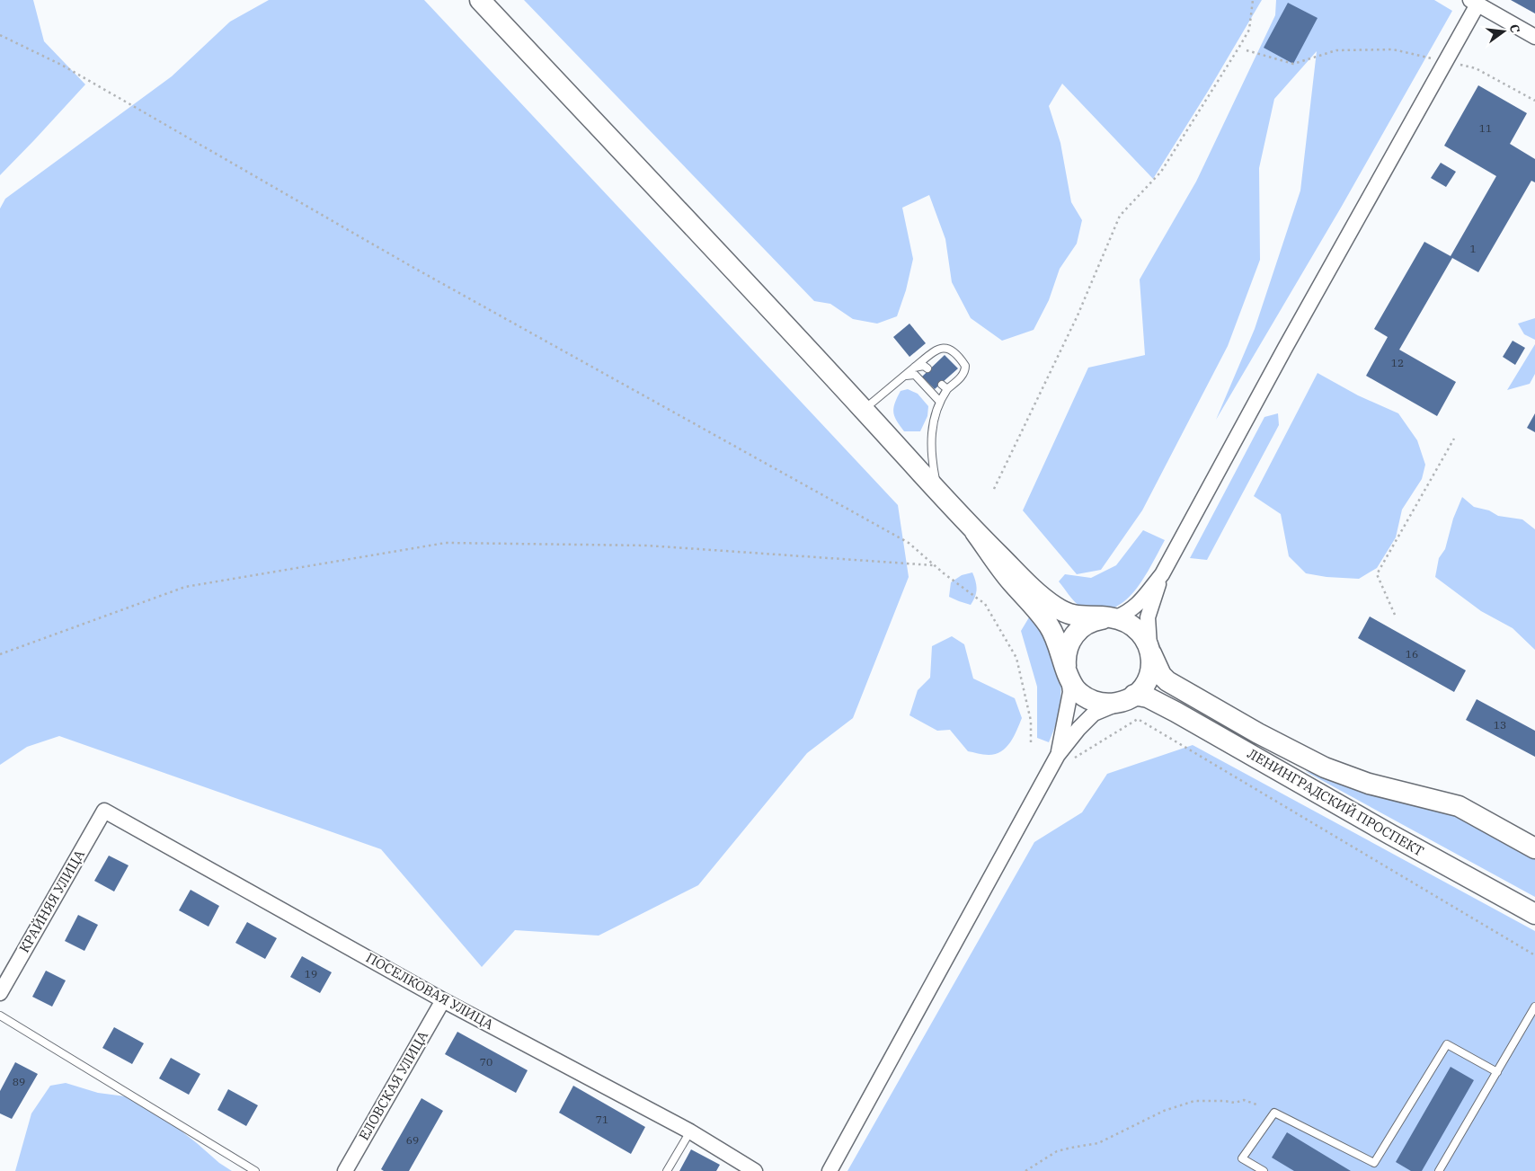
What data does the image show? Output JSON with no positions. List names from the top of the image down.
{
  "streets": {
    "main road": ["ЛЕНИНГРАДСКИЙ ПРОСПЕКТ"],
    "street": ["КРАЙНЯЯ УЛИЦА", "ПОСЕЛКОВАЯ УЛИЦА", "ЕЛОВСКАЯ УЛИЦА"]
  },
  "crossings": [
    ["КРАЙНЯЯ УЛИЦА", "ПОСЕЛКОВАЯ УЛИЦА"],
    ["ПОСЕЛКОВАЯ УЛИЦА", "ЕЛОВСКАЯ УЛИЦА"]
  ],
  "house_numbers": [
    "11",
    "1",
    "12",
    "16",
    "13",
    "19",
    "70",
    "89",
    "71",
    "69"
  ],
  "north": "right"
}
